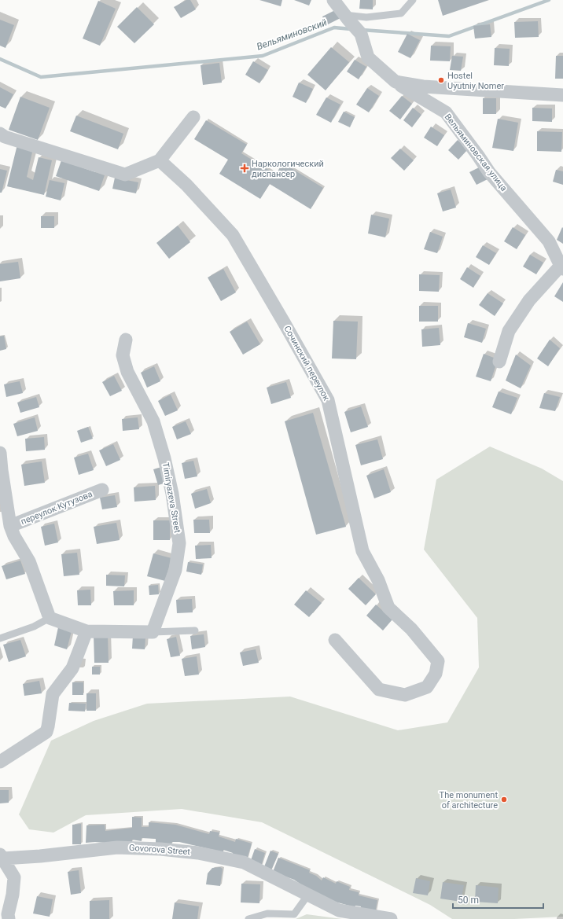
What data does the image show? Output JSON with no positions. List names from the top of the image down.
{
  "streets": {
    "street": [
      "Вельяминовская улица",
      "Сочинский переулок",
      "Timiryazeva Street",
      "переулок Кутузова",
      "Govorova Street"
    ]
  },
  "water": ["Вельяминовский"],
  "places": {
    "other": ["Hostel Uyutniy Nomer", "The monument of architecture"],
    "health": ["Наркологический диспансер"]
  },
  "scale_bar": "50 m"
}
